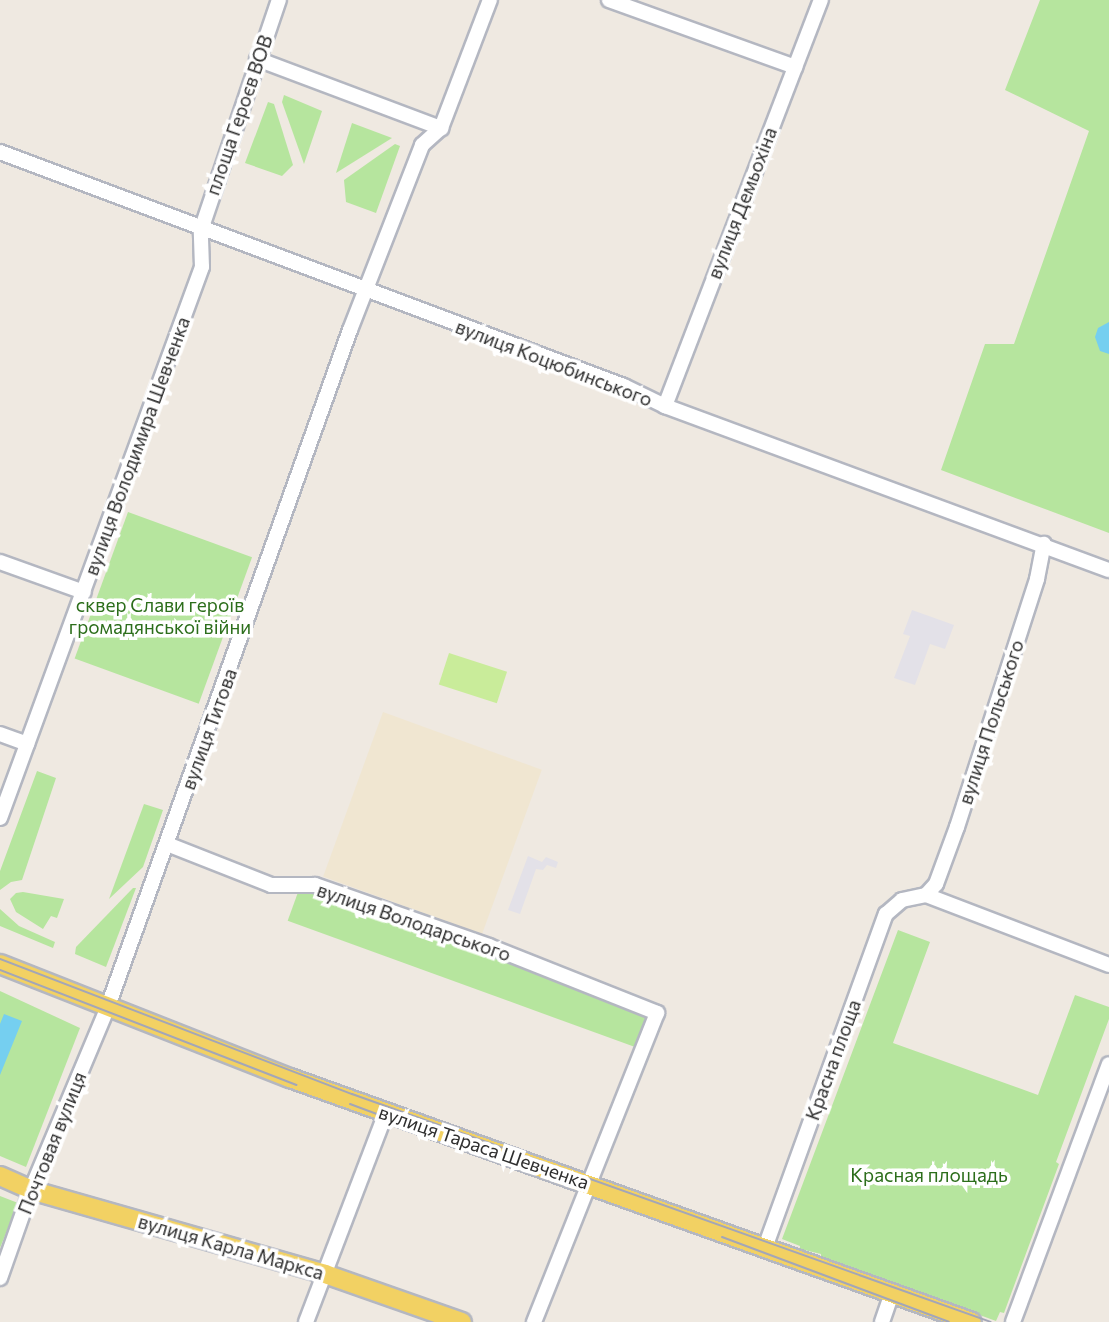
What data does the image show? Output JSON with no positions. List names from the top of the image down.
{
  "streets": {
    "main road": ["вулиця Тараса Шевченка", "вулиця Карла Маркса"],
    "street": [
      "площа Героєв ВОВ",
      "вулиця Демьохіна",
      "вулиця Коцюбинського",
      "вулиця Володимира Шевченка",
      "вулиця Польського",
      "вулиця Титова",
      "вулиця Володарського",
      "Красна площа",
      "Почтовая вулиця"
    ]
  },
  "crossings": [
    ["площа Героєв ВОВ", "вулиця Коцюбинського"],
    ["площа Героєв ВОВ", "вулиця Володимира Шевченка"],
    ["вулиця Демьохіна", "вулиця Коцюбинського"],
    ["вулиця Коцюбинського", "вулиця Володимира Шевченка"],
    ["вулиця Коцюбинського", "вулиця Польського"],
    ["вулиця Коцюбинського", "вулиця Титова"],
    ["вулиця Польського", "Красна площа"],
    ["вулиця Титова", "вулиця Володарського"],
    ["вулиця Титова", "Почтовая вулиця"],
    ["вулиця Титова", "вулиця Тараса Шевченка"],
    ["вулиця Володарського", "вулиця Тараса Шевченка"],
    ["Красна площа", "вулиця Тараса Шевченка"],
    ["Почтовая вулиця", "вулиця Тараса Шевченка"],
    ["Почтовая вулиця", "вулиця Карла Маркса"]
  ],
  "parks": ["сквер Слави героїв громадянської війни", "Красная площадь"]
}
